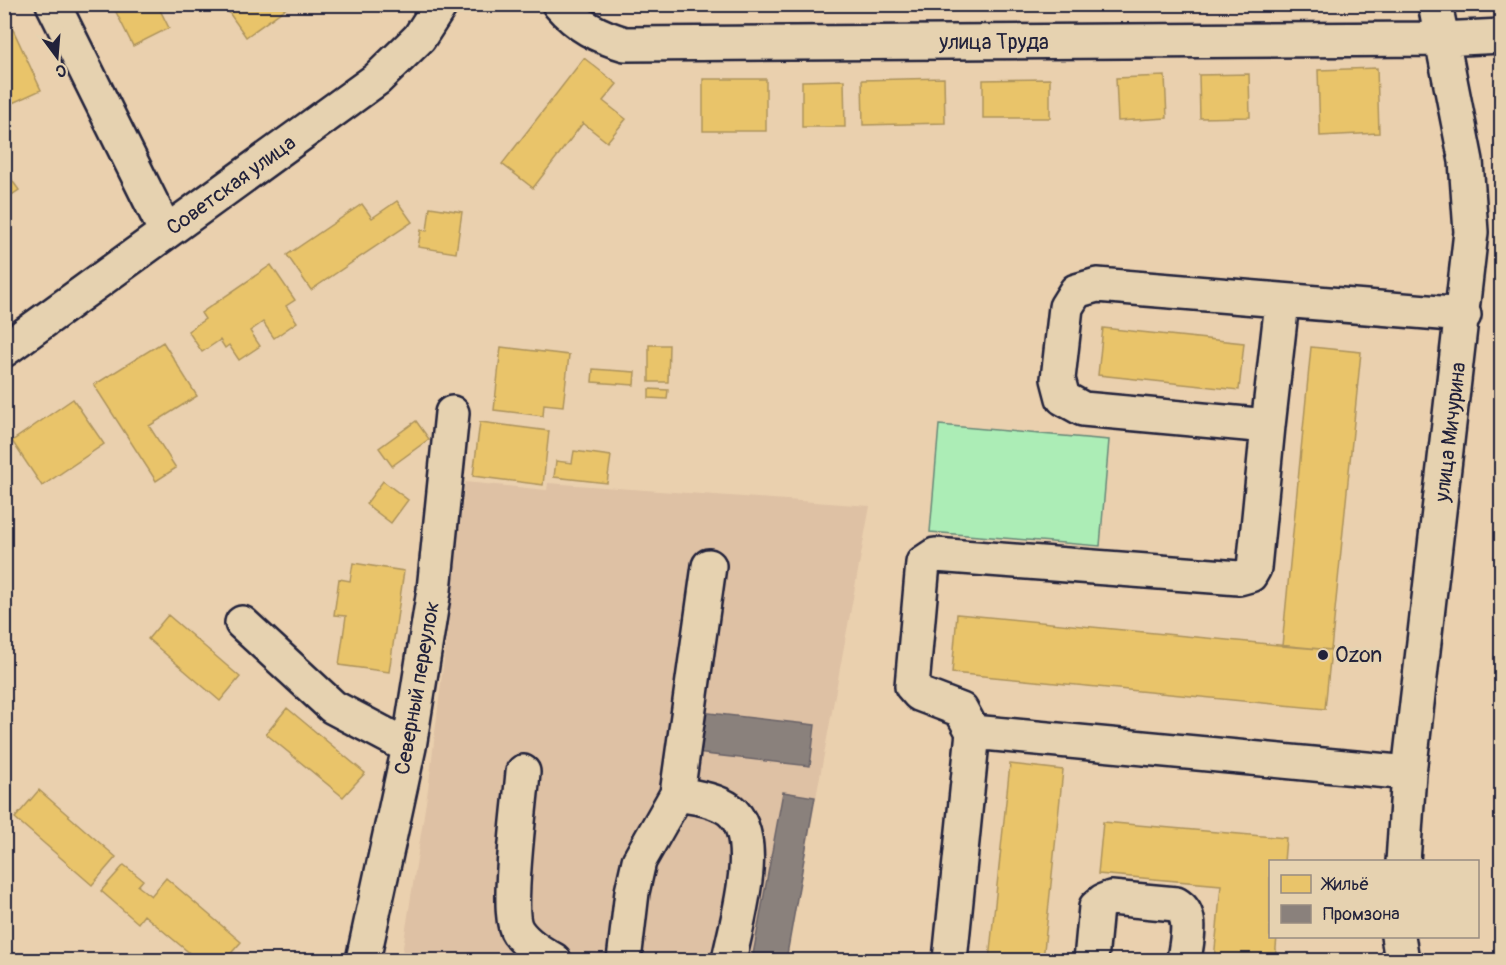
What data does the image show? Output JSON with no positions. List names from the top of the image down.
{
  "streets": {
    "street": [
      "улица Труда",
      "Советская улица",
      "улица Мичурина",
      "Северный переулок"
    ]
  },
  "crossings": [
    ["улица Труда", "улица Мичурина"]
  ],
  "places": ["Ozon"],
  "legend": ["Жильё", "Промзона"],
  "north": "bottom"
}
